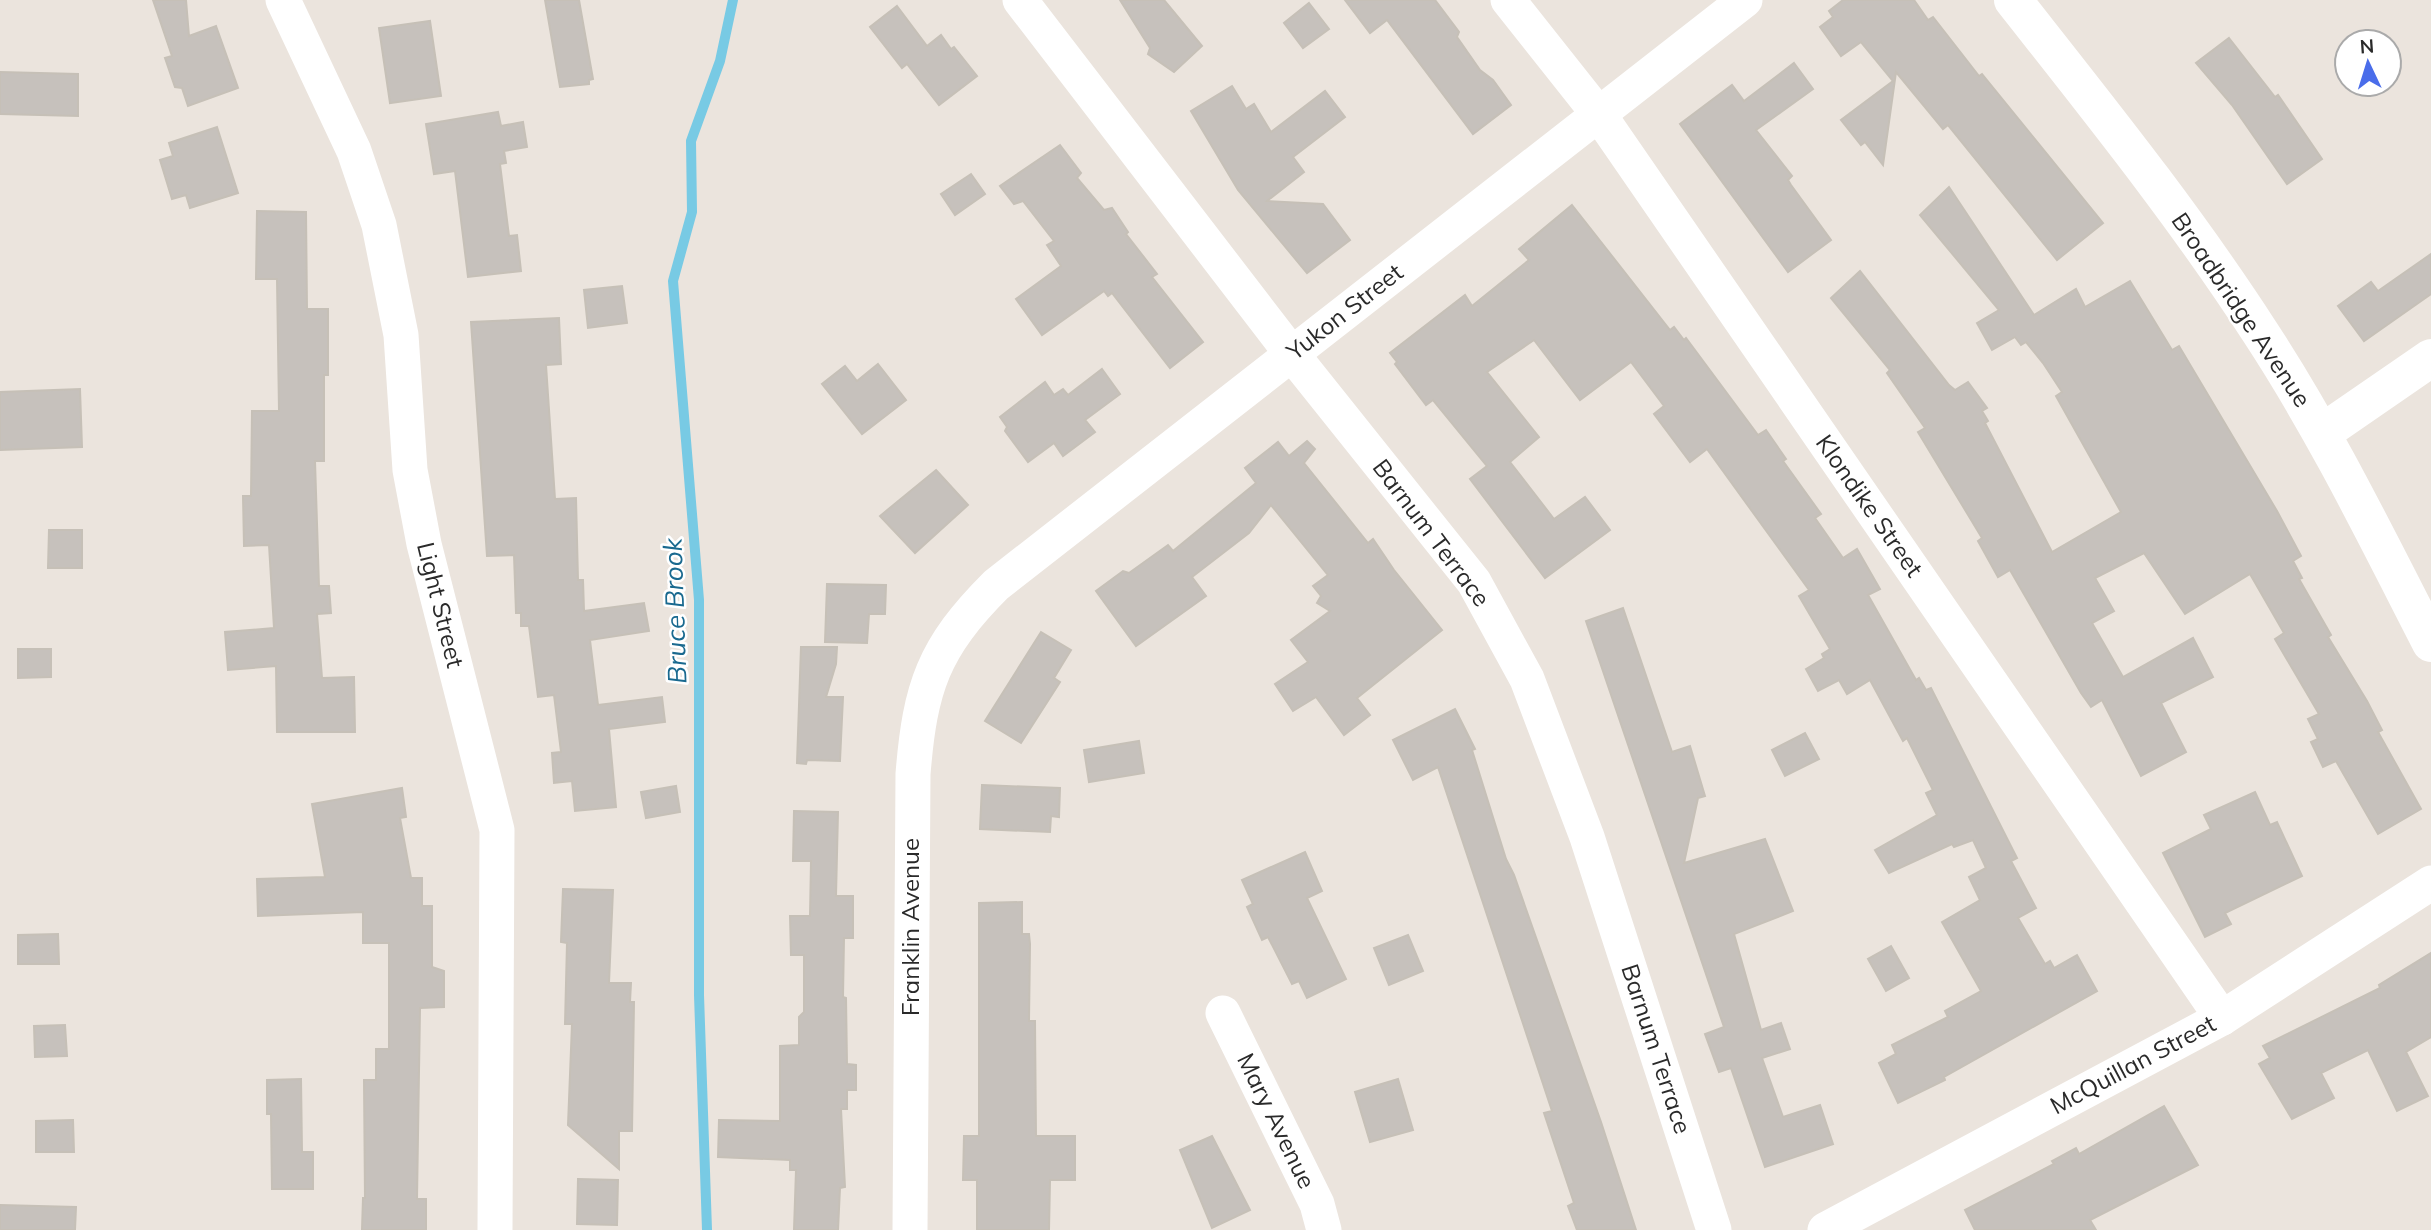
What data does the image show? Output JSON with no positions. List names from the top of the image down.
{
  "streets": {
    "main road": ["Broadbridge Avenue"],
    "street": [
      "Yukon Street",
      "Klondike Street",
      "Barnum Terrace",
      "Light Street",
      "Franklin Avenue",
      "McQuillan Street",
      "Mary Avenue"
    ]
  },
  "crossings": [
    ["Yukon Street", "Klondike Street"],
    ["Yukon Street", "Barnum Terrace"],
    ["Yukon Street", "Franklin Avenue"],
    ["Klondike Street", "McQuillan Street"]
  ],
  "water": ["Bruce Brook"],
  "north": "top"
}
